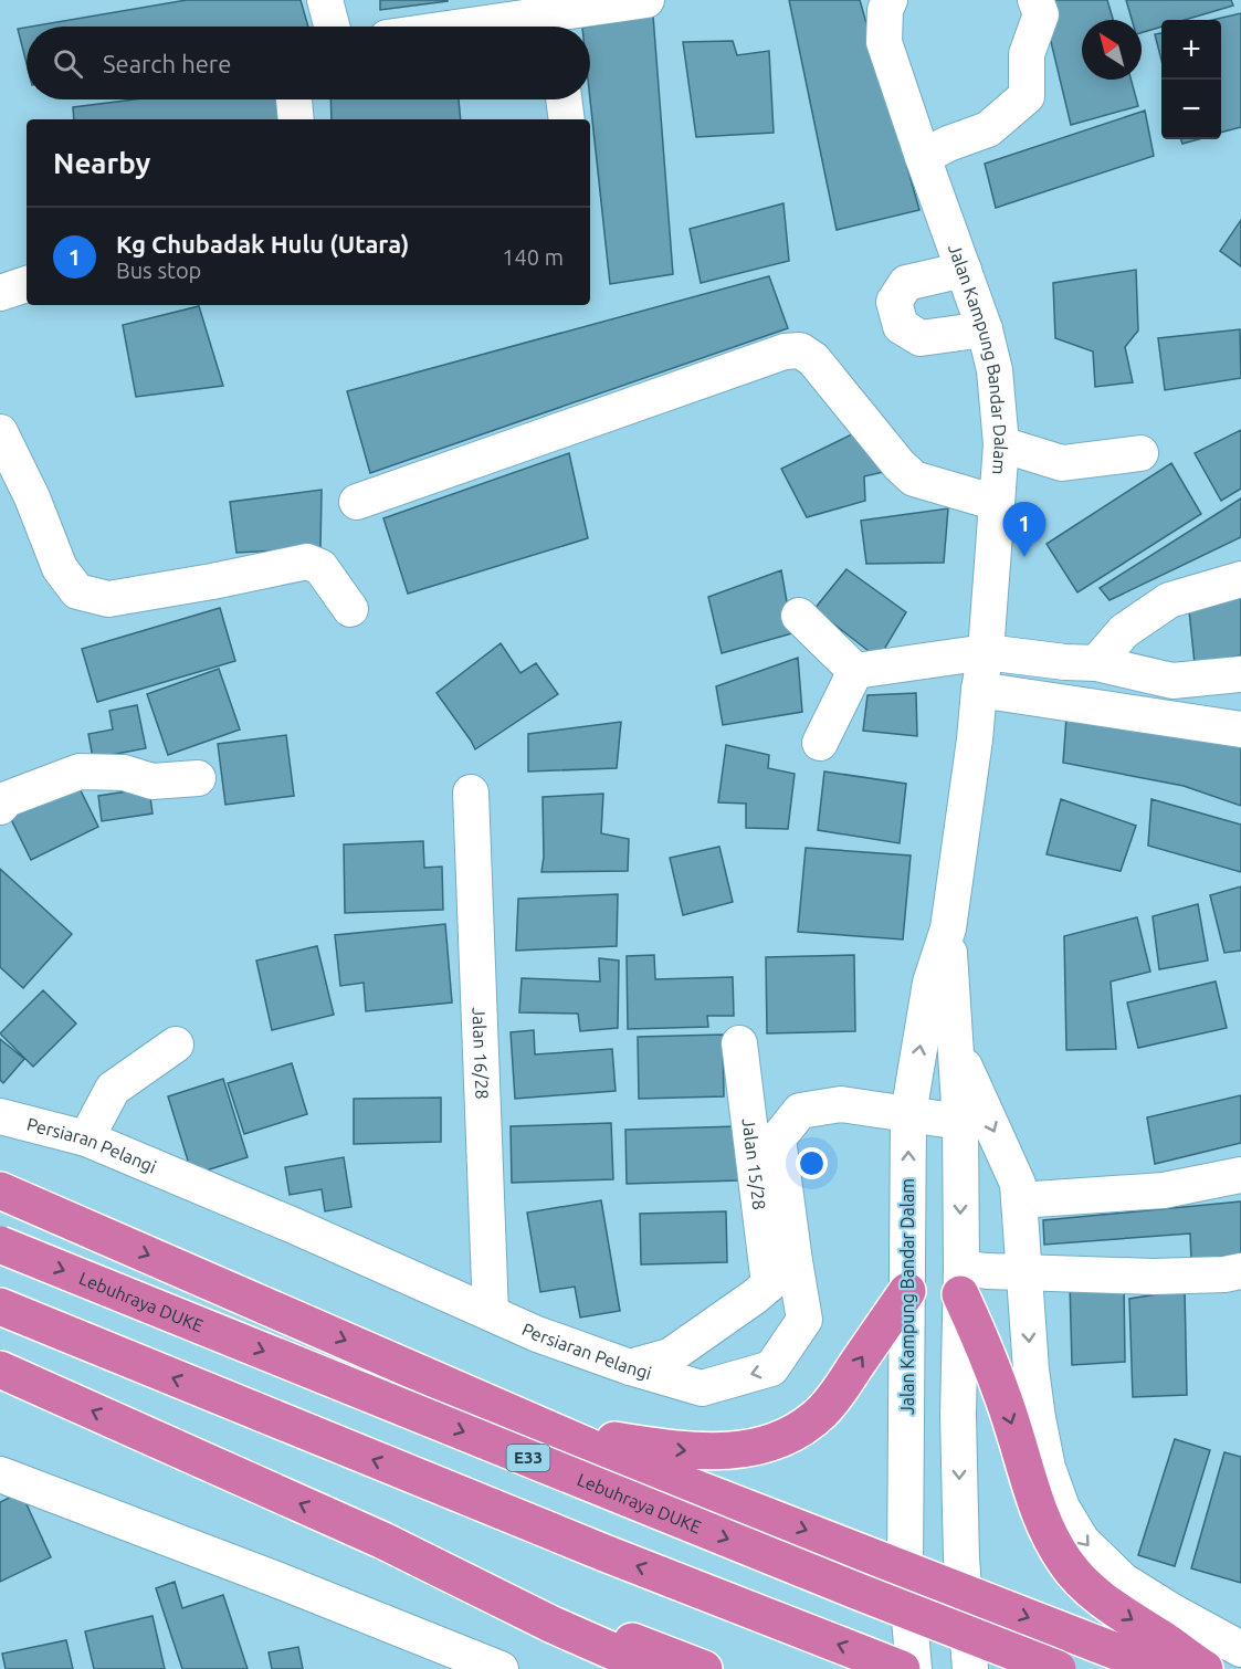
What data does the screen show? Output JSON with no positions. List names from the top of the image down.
{
  "streets": {
    "highway": ["Lebuhraya DUKE", "E33"],
    "street": [
      "Jalan Kampung Bandar Dalam",
      "Jalan 16/28",
      "Persiaran Pelangi",
      "Jalan 15/28"
    ]
  },
  "crossings": [
    ["Jalan Kampung Bandar Dalam", "Persiaran Pelangi"],
    ["Jalan 16/28", "Persiaran Pelangi"]
  ],
  "north": "top left",
  "page": {
    "map_buttons": ["+", "−"],
    "search": "Search here",
    "heading": "Nearby",
    "list": [
      {
        "mark": "1",
        "name": "Kg Chubadak Hulu (Utara)",
        "note": "Bus stop",
        "value": "140 m"
      }
    ],
    "pins": "1"
  }
}
